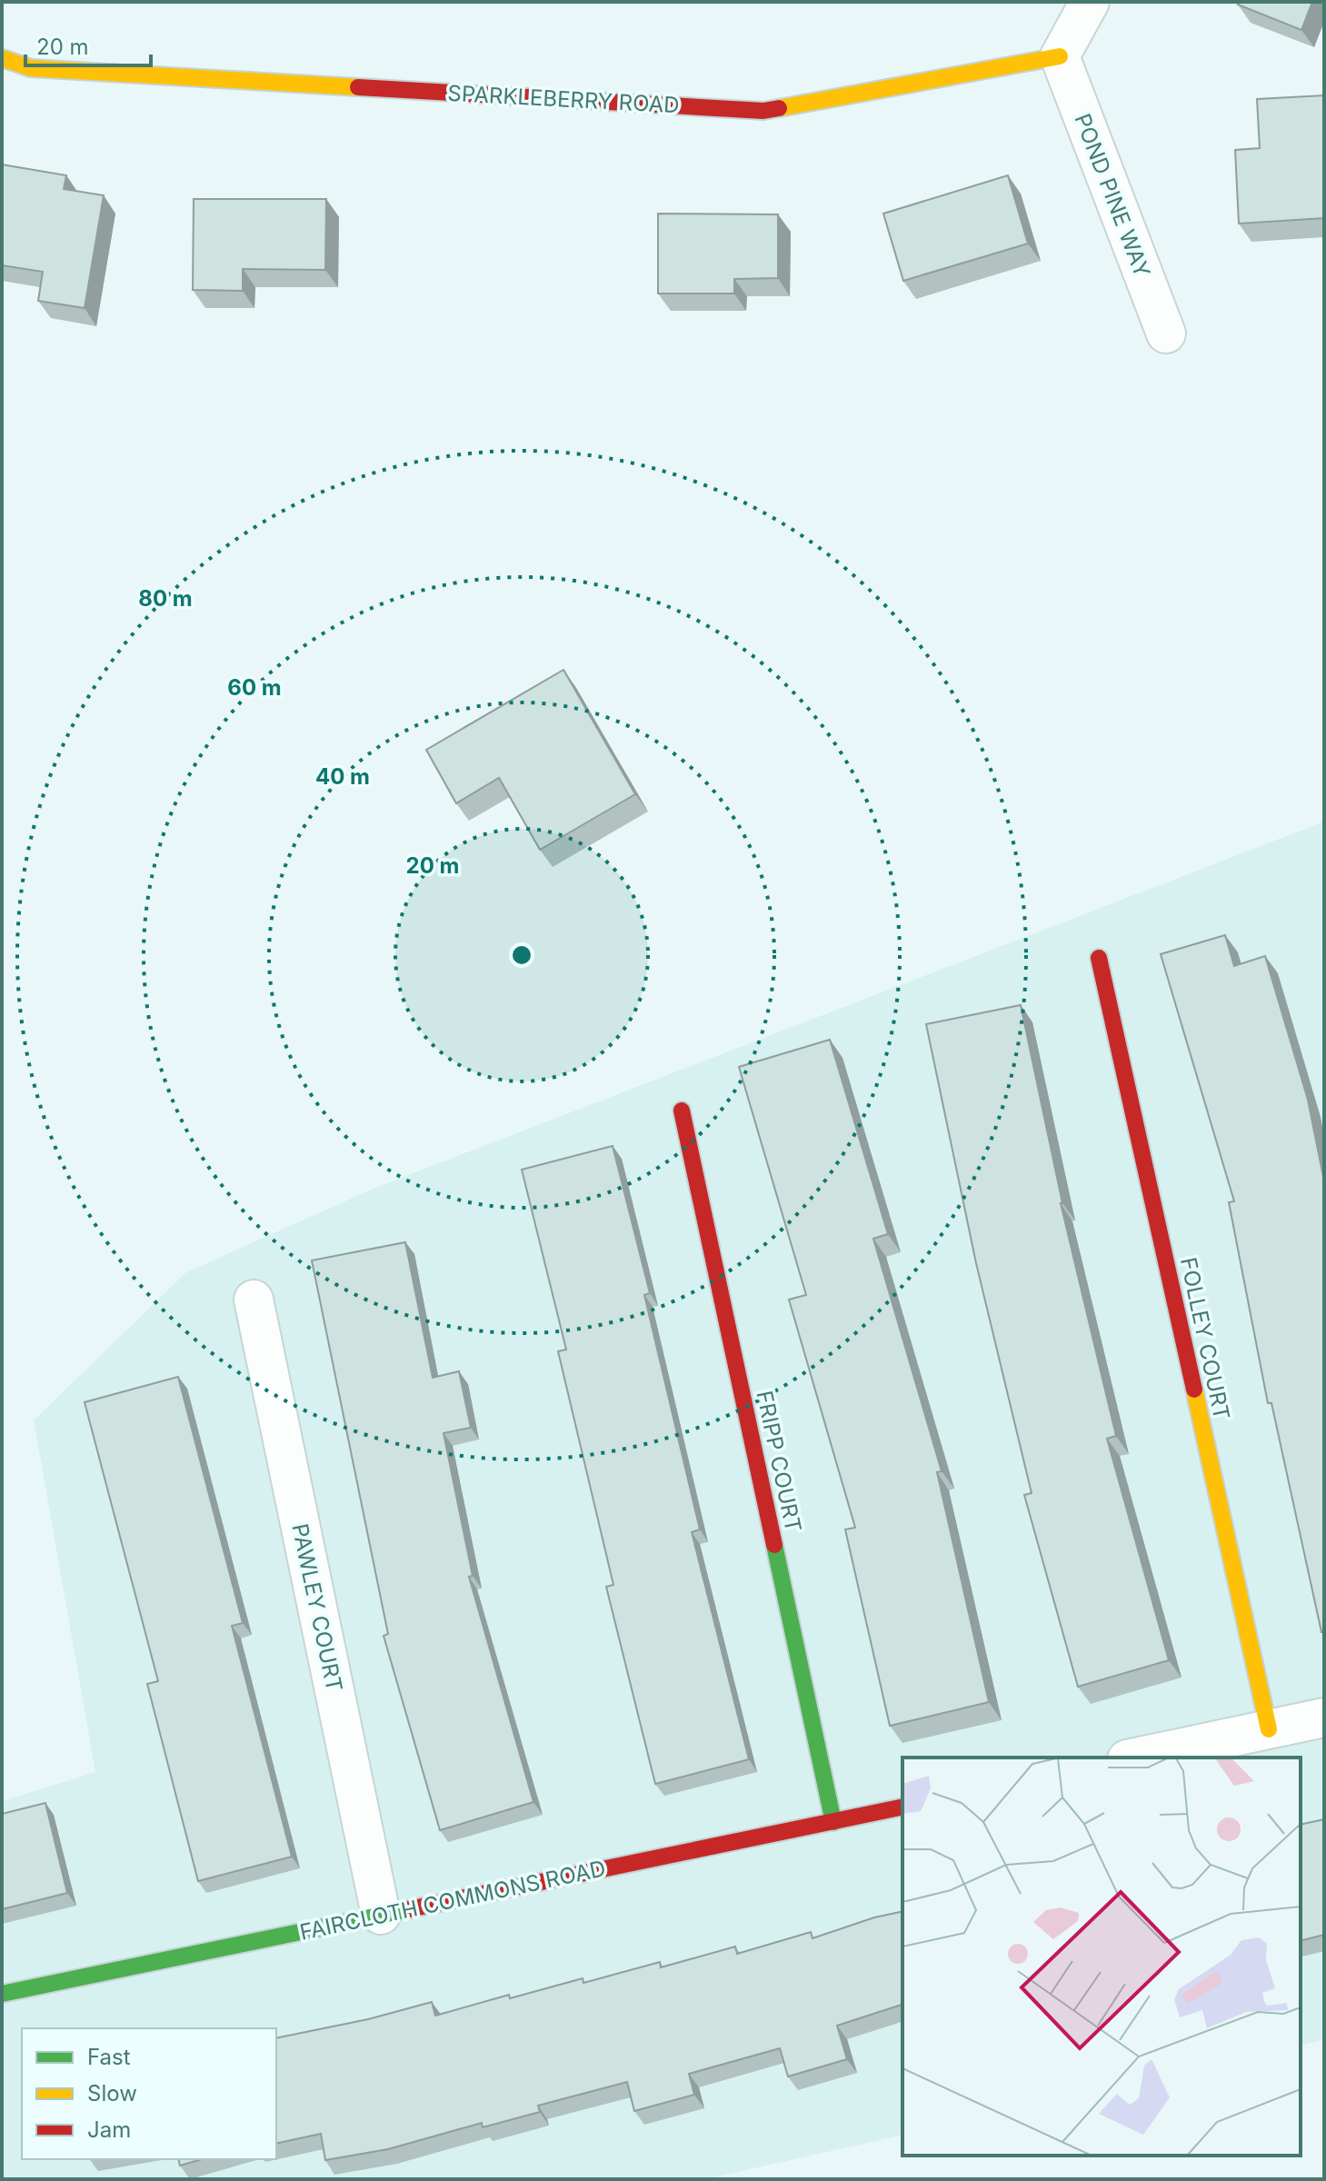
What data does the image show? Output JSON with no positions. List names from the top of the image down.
{
  "streets": {
    "street": [
      "SPARKLEBERRY ROAD",
      "POND PINE WAY",
      "FOLLEY COURT",
      "FRIPP COURT",
      "PAWLEY COURT",
      "FAIRCLOTH COMMONS ROAD"
    ]
  },
  "crossings": [
    ["SPARKLEBERRY ROAD", "POND PINE WAY"],
    ["FRIPP COURT", "FAIRCLOTH COMMONS ROAD"],
    ["PAWLEY COURT", "FAIRCLOTH COMMONS ROAD"]
  ],
  "legend": ["Fast", "Slow", "Jam"],
  "scale_bar": "20 m",
  "rings": [
    "80 m",
    "60 m",
    "40 m",
    "20 m"
  ]
}
